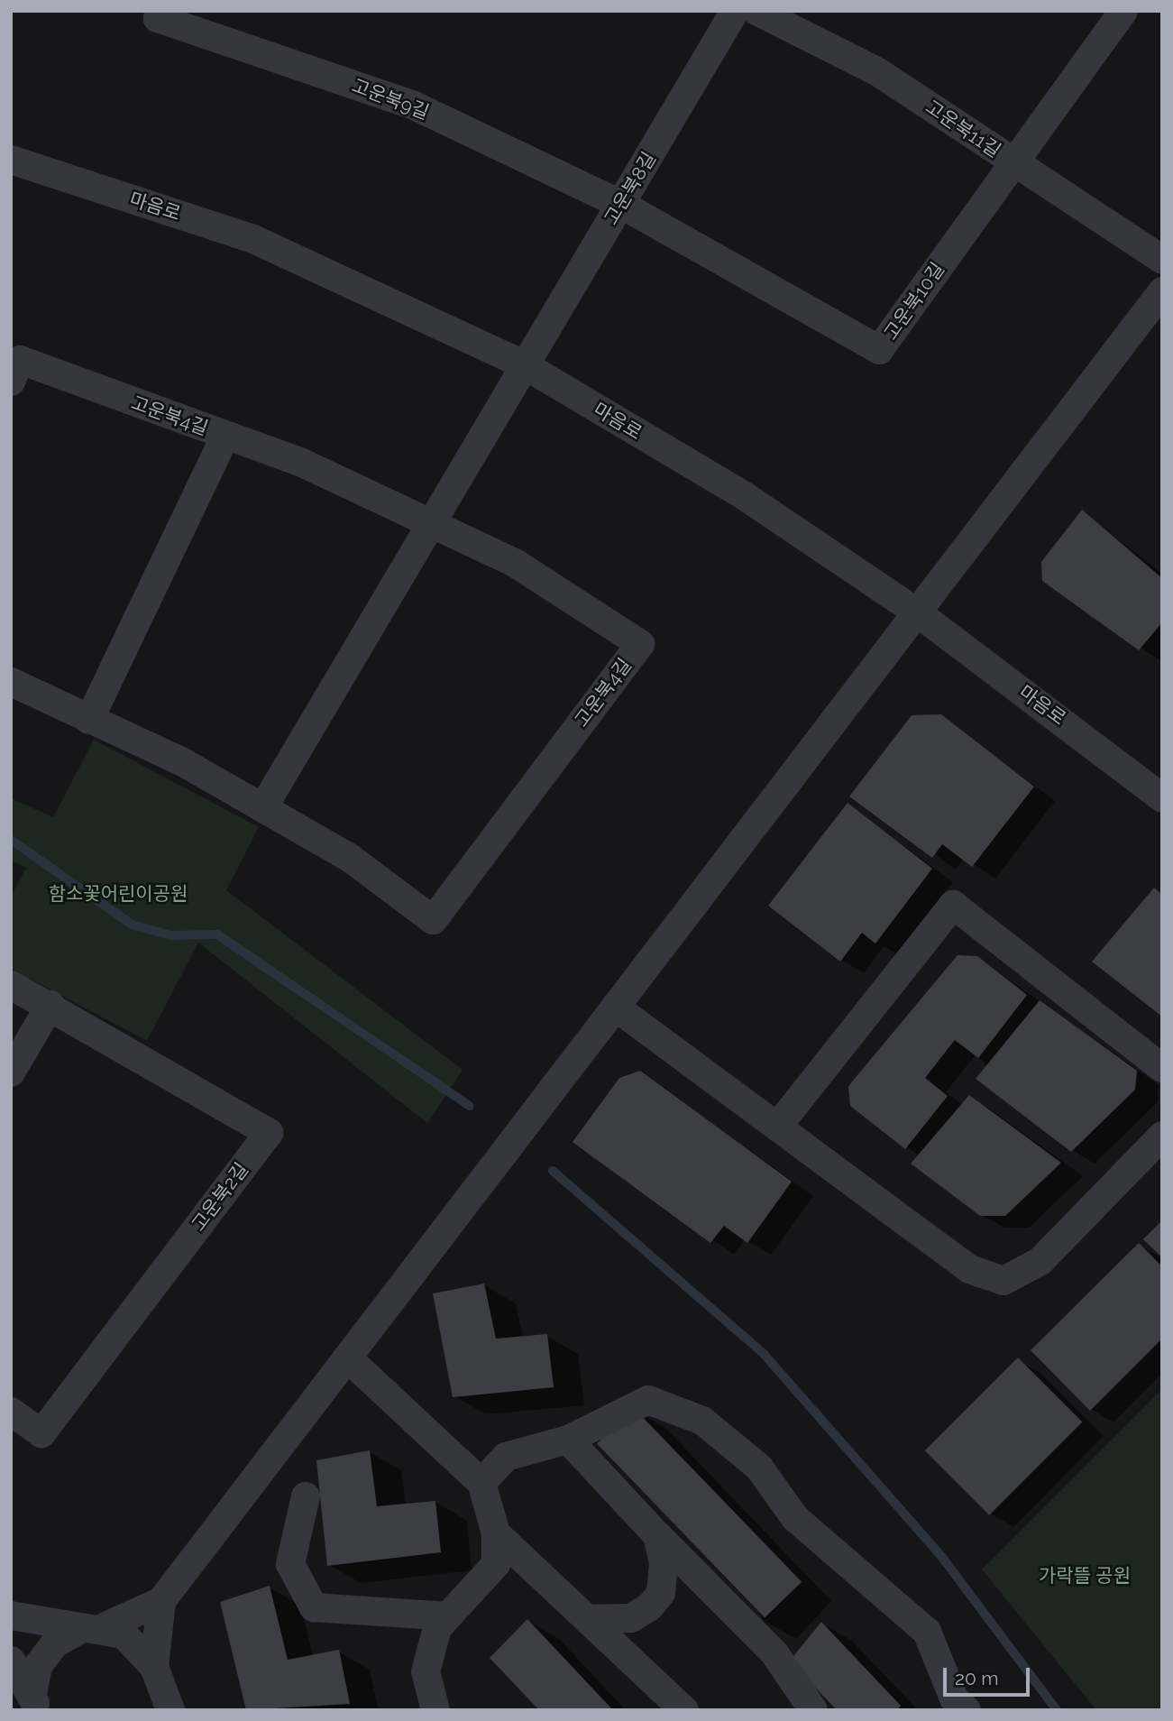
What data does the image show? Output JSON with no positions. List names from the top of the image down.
{
  "streets": {
    "street": [
      "고운북9길",
      "고운북11길",
      "고운북8길",
      "마음로",
      "고운북10길",
      "고운북4길",
      "고운북2길"
    ]
  },
  "crossings": [
    ["고운북9길", "고운북8길"],
    ["고운북9길", "고운북10길"],
    ["고운북11길", "고운북10길"],
    ["고운북8길", "마음로"],
    ["고운북8길", "고운북10길"],
    ["고운북8길", "고운북4길"]
  ],
  "parks": ["함소꽃어린이공원", "가락뜰 공원"],
  "scale_bar": "20 m"
}
